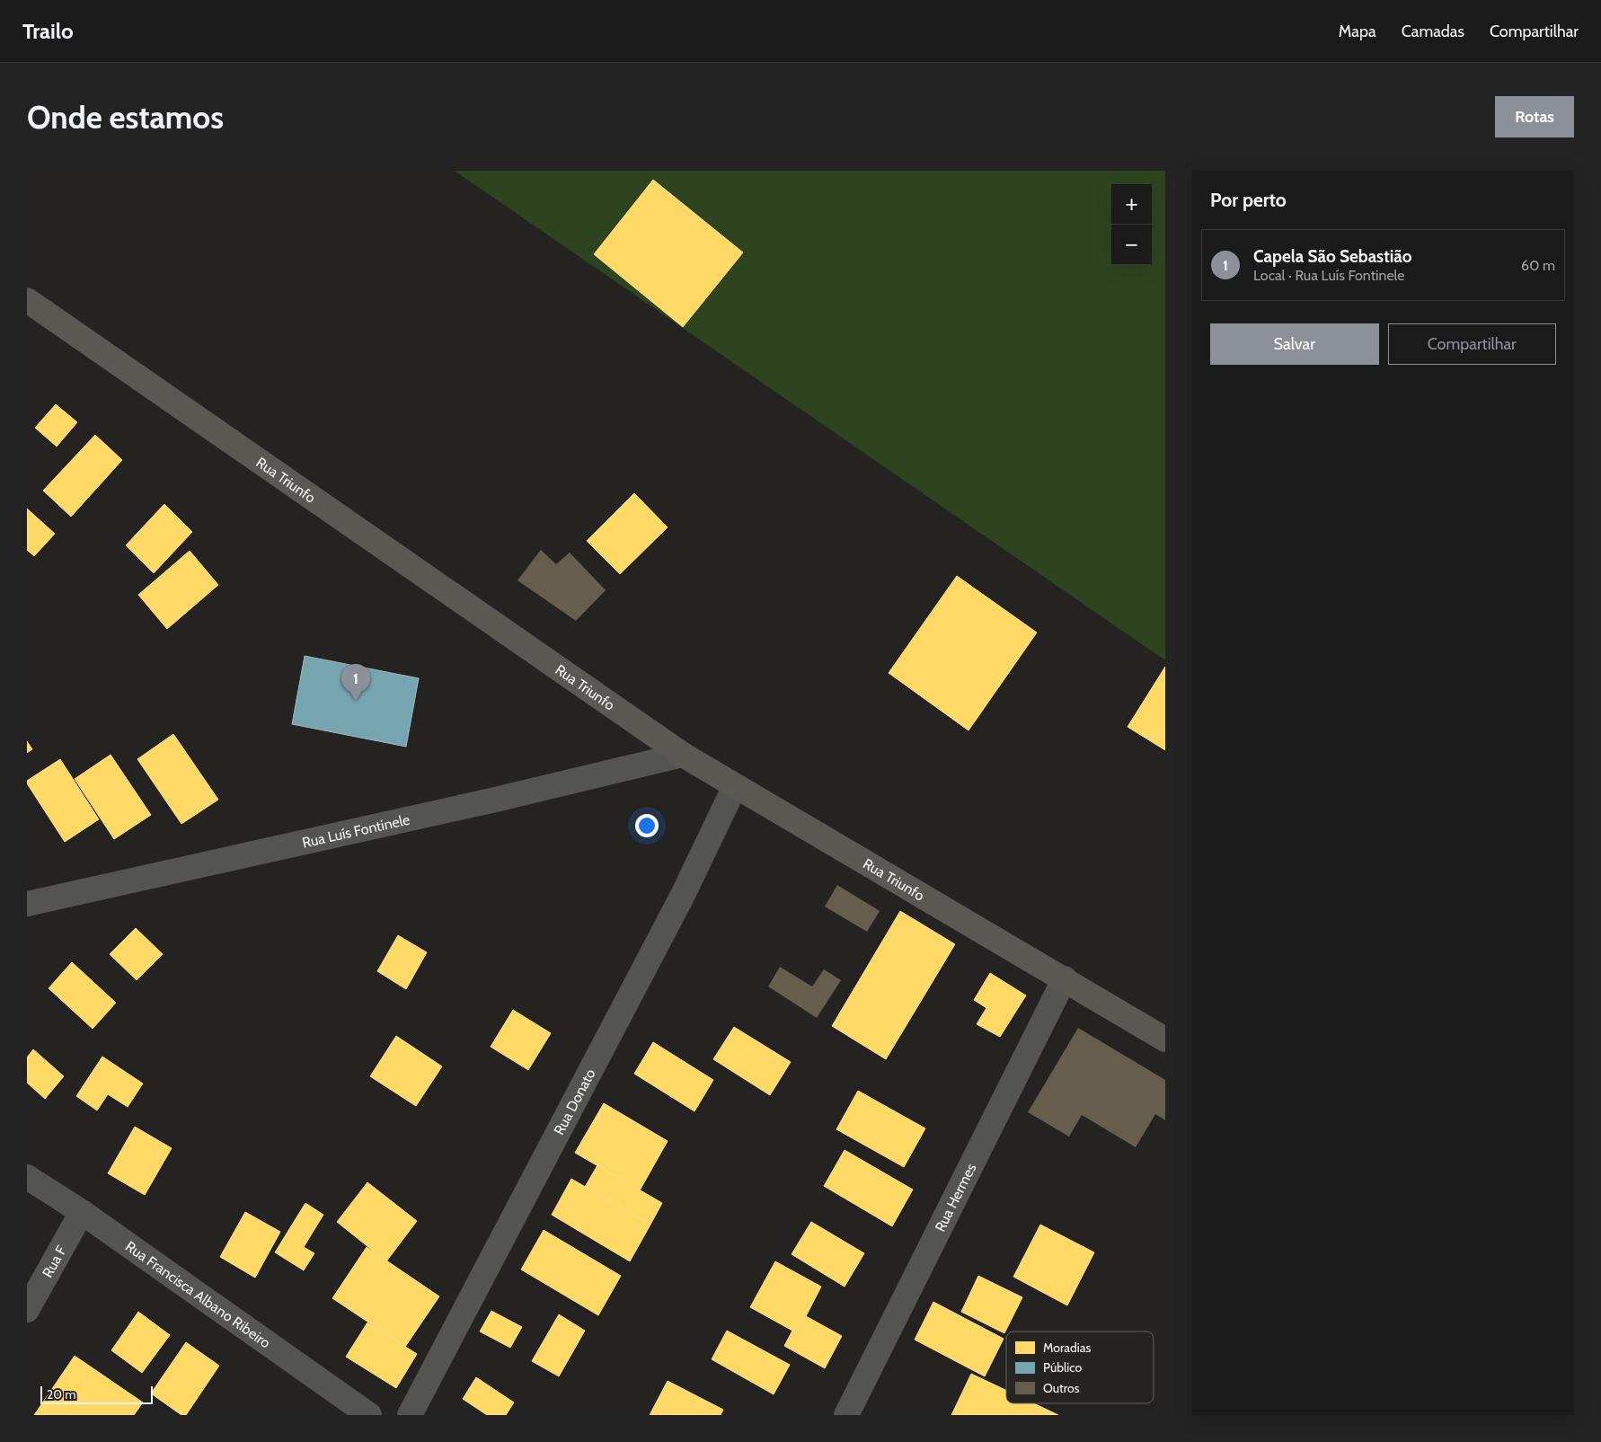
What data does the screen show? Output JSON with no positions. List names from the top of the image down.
{
  "streets": {
    "street": [
      "Rua Triunfo",
      "Rua Luís Fontinele",
      "Rua Donato",
      "Rua Hermes",
      "Rua F",
      "Rua Francisca Albano Ribeiro"
    ]
  },
  "crossings": [
    ["Rua Triunfo", "Rua Luís Fontinele"],
    ["Rua Triunfo", "Rua Donato"],
    ["Rua Triunfo", "Rua Hermes"],
    ["Rua F", "Rua Francisca Albano Ribeiro"]
  ],
  "legend": ["Moradias", "Público", "Outros"],
  "scale_bar": "20 m",
  "page": {
    "header": "Trailo",
    "nav": ["Mapa", "Camadas", "Compartilhar"],
    "buttons": [
      "Rotas",
      ["Salvar", "Compartilhar"]
    ],
    "title": "Onde estamos",
    "heading": "Por perto",
    "map_buttons": ["+", "−"],
    "list": [
      {
        "mark": "1",
        "name": "Capela São Sebastião",
        "note": "Local · Rua Luís Fontinele",
        "value": "60 m"
      }
    ],
    "pins": "1",
    "scale": "20 m"
  }
}
